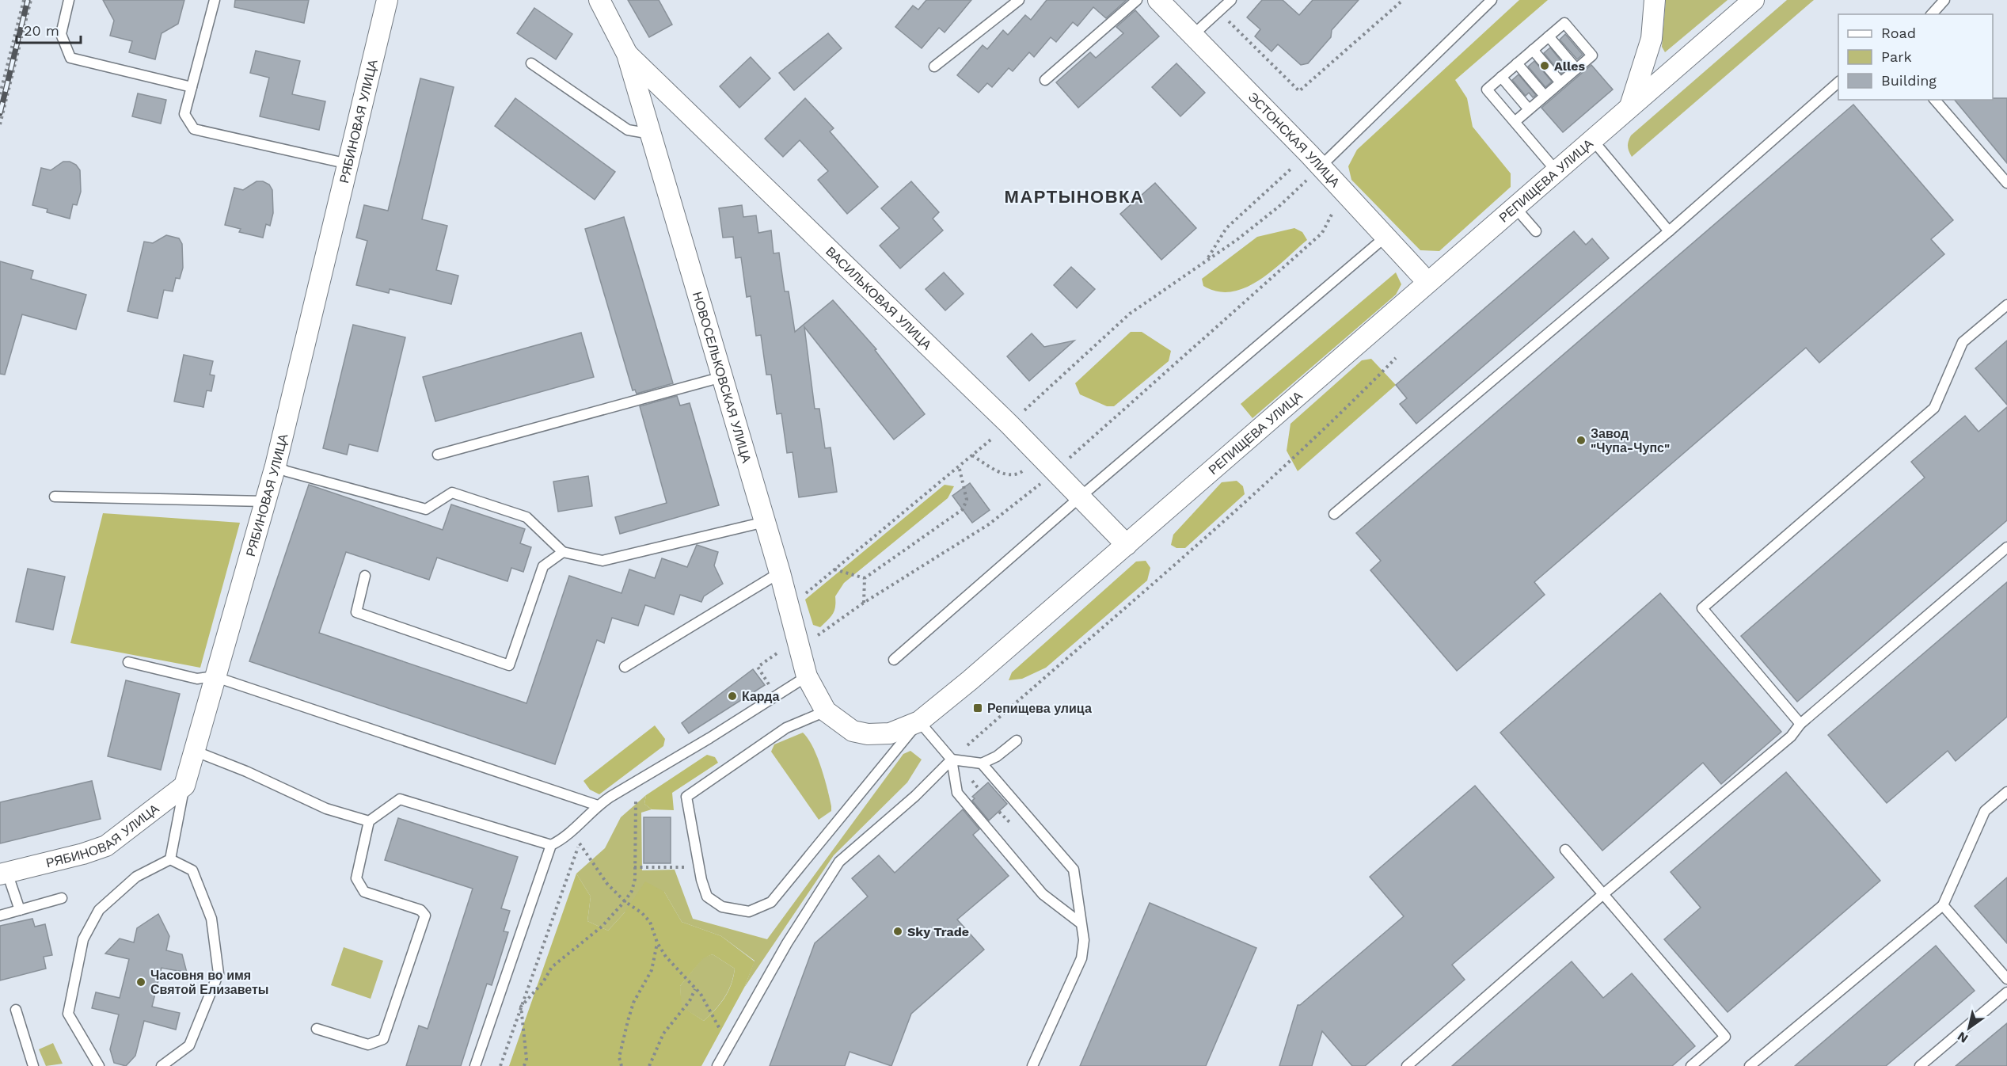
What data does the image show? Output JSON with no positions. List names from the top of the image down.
{
  "streets": {
    "street": [
      "РЯБИНОВАЯ УЛИЦА",
      "ЭСТОНСКАЯ УЛИЦА",
      "РЕПИЩЕВА УЛИЦА",
      "ВАСИЛЬКОВАЯ УЛИЦА",
      "НОВОСЕЛЬКОВСКАЯ УЛИЦА"
    ]
  },
  "crossings": [
    ["ЭСТОНСКАЯ УЛИЦА", "РЕПИЩЕВА УЛИЦА"],
    ["РЕПИЩЕВА УЛИЦА", "ВАСИЛЬКОВАЯ УЛИЦА"],
    ["РЕПИЩЕВА УЛИЦА", "НОВОСЕЛЬКОВСКАЯ УЛИЦА"],
    ["ВАСИЛЬКОВАЯ УЛИЦА", "НОВОСЕЛЬКОВСКАЯ УЛИЦА"]
  ],
  "districts": ["МАРТЫНОВКА"],
  "places": {
    "other": [
      "Alles",
      "Завод \"Чупа-Чупс\"",
      "Карда",
      "Sky Trade",
      "Часовня во имя Святой Елизаветы"
    ],
    "transit": ["Репищева улица"]
  },
  "legend": ["Road", "Park", "Building"],
  "scale_bar": "20 m",
  "north": "bottom left"
}
